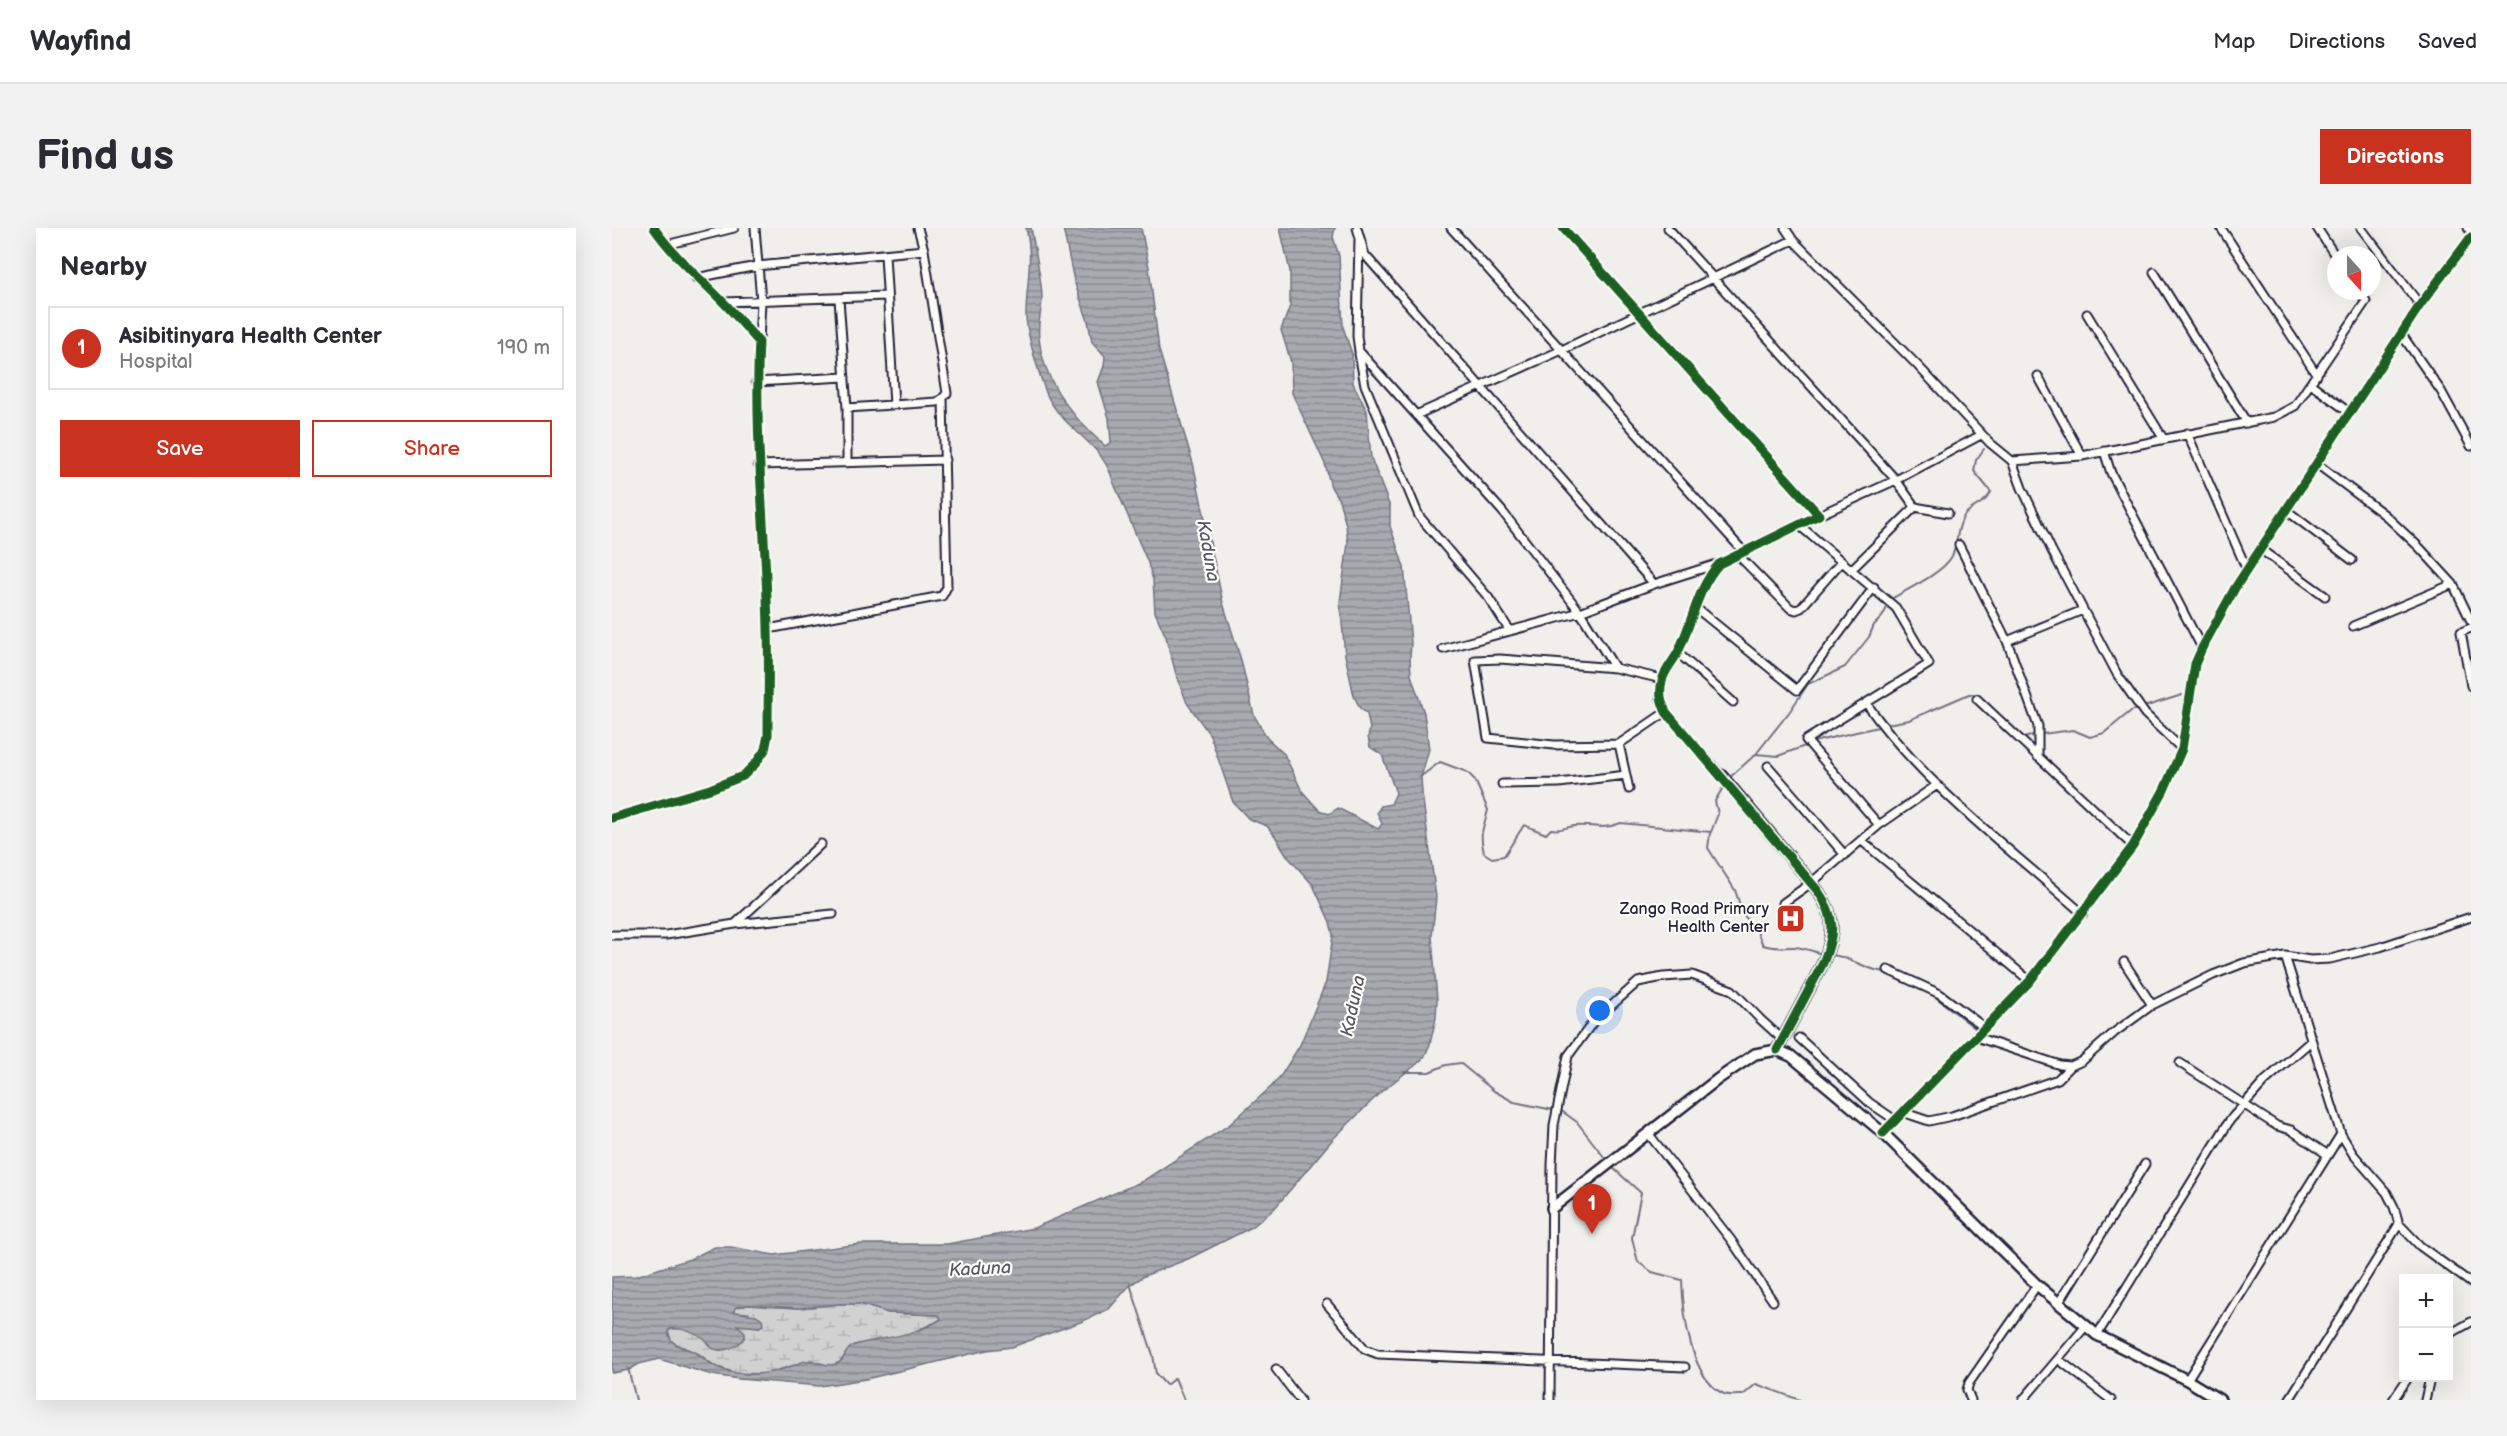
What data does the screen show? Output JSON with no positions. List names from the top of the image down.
{
  "water": ["Kaduna"],
  "places": {
    "hospital": ["Zango Road Primary Health Center"]
  },
  "north": "bottom",
  "page": {
    "header": "Wayfind",
    "nav": ["Map", "Directions", "Saved"],
    "buttons": [
      "Directions",
      ["Save", "Share"]
    ],
    "title": "Find us",
    "heading": "Nearby",
    "list": [
      {
        "mark": "1",
        "name": "Asibitinyara Health Center",
        "note": "Hospital",
        "value": "190 m"
      }
    ],
    "pins": "1",
    "map_buttons": ["+", "−"]
  }
}
